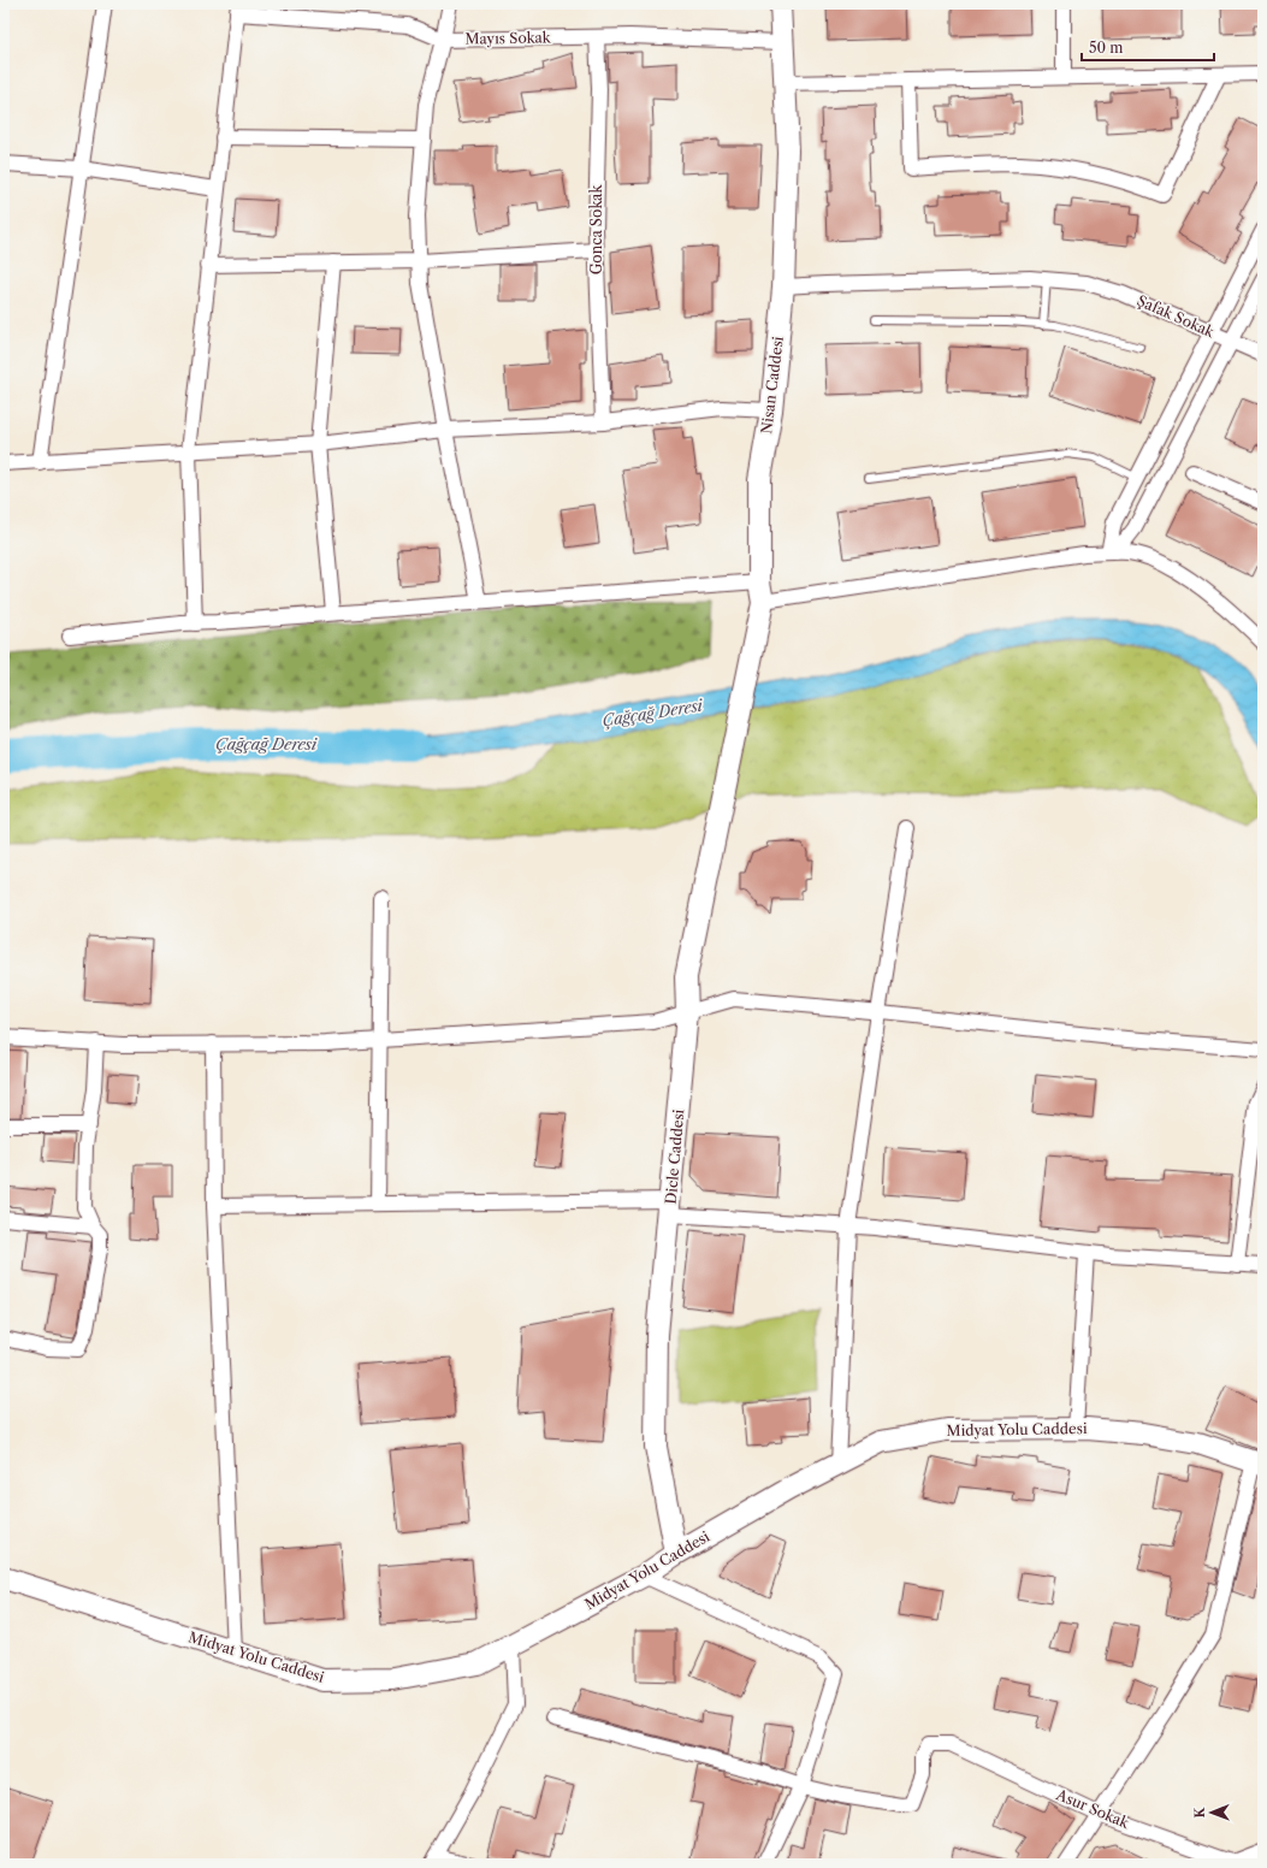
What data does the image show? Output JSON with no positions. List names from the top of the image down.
{
  "streets": {
    "street": [
      "Mayıs Sokak",
      "Gonca Sokak",
      "Şafak Sokak",
      "Nisan Caddesi",
      "Dicle Caddesi",
      "Midyat Yolu Caddesi",
      "Asur Sokak"
    ]
  },
  "crossings": [
    ["Mayıs Sokak", "Gonca Sokak"],
    ["Mayıs Sokak", "Nisan Caddesi"],
    ["Şafak Sokak", "Nisan Caddesi"],
    ["Nisan Caddesi", "Dicle Caddesi"],
    ["Dicle Caddesi", "Midyat Yolu Caddesi"]
  ],
  "water": ["Çağçağ Deresi"],
  "scale_bar": "50 m",
  "north": "left"
}
